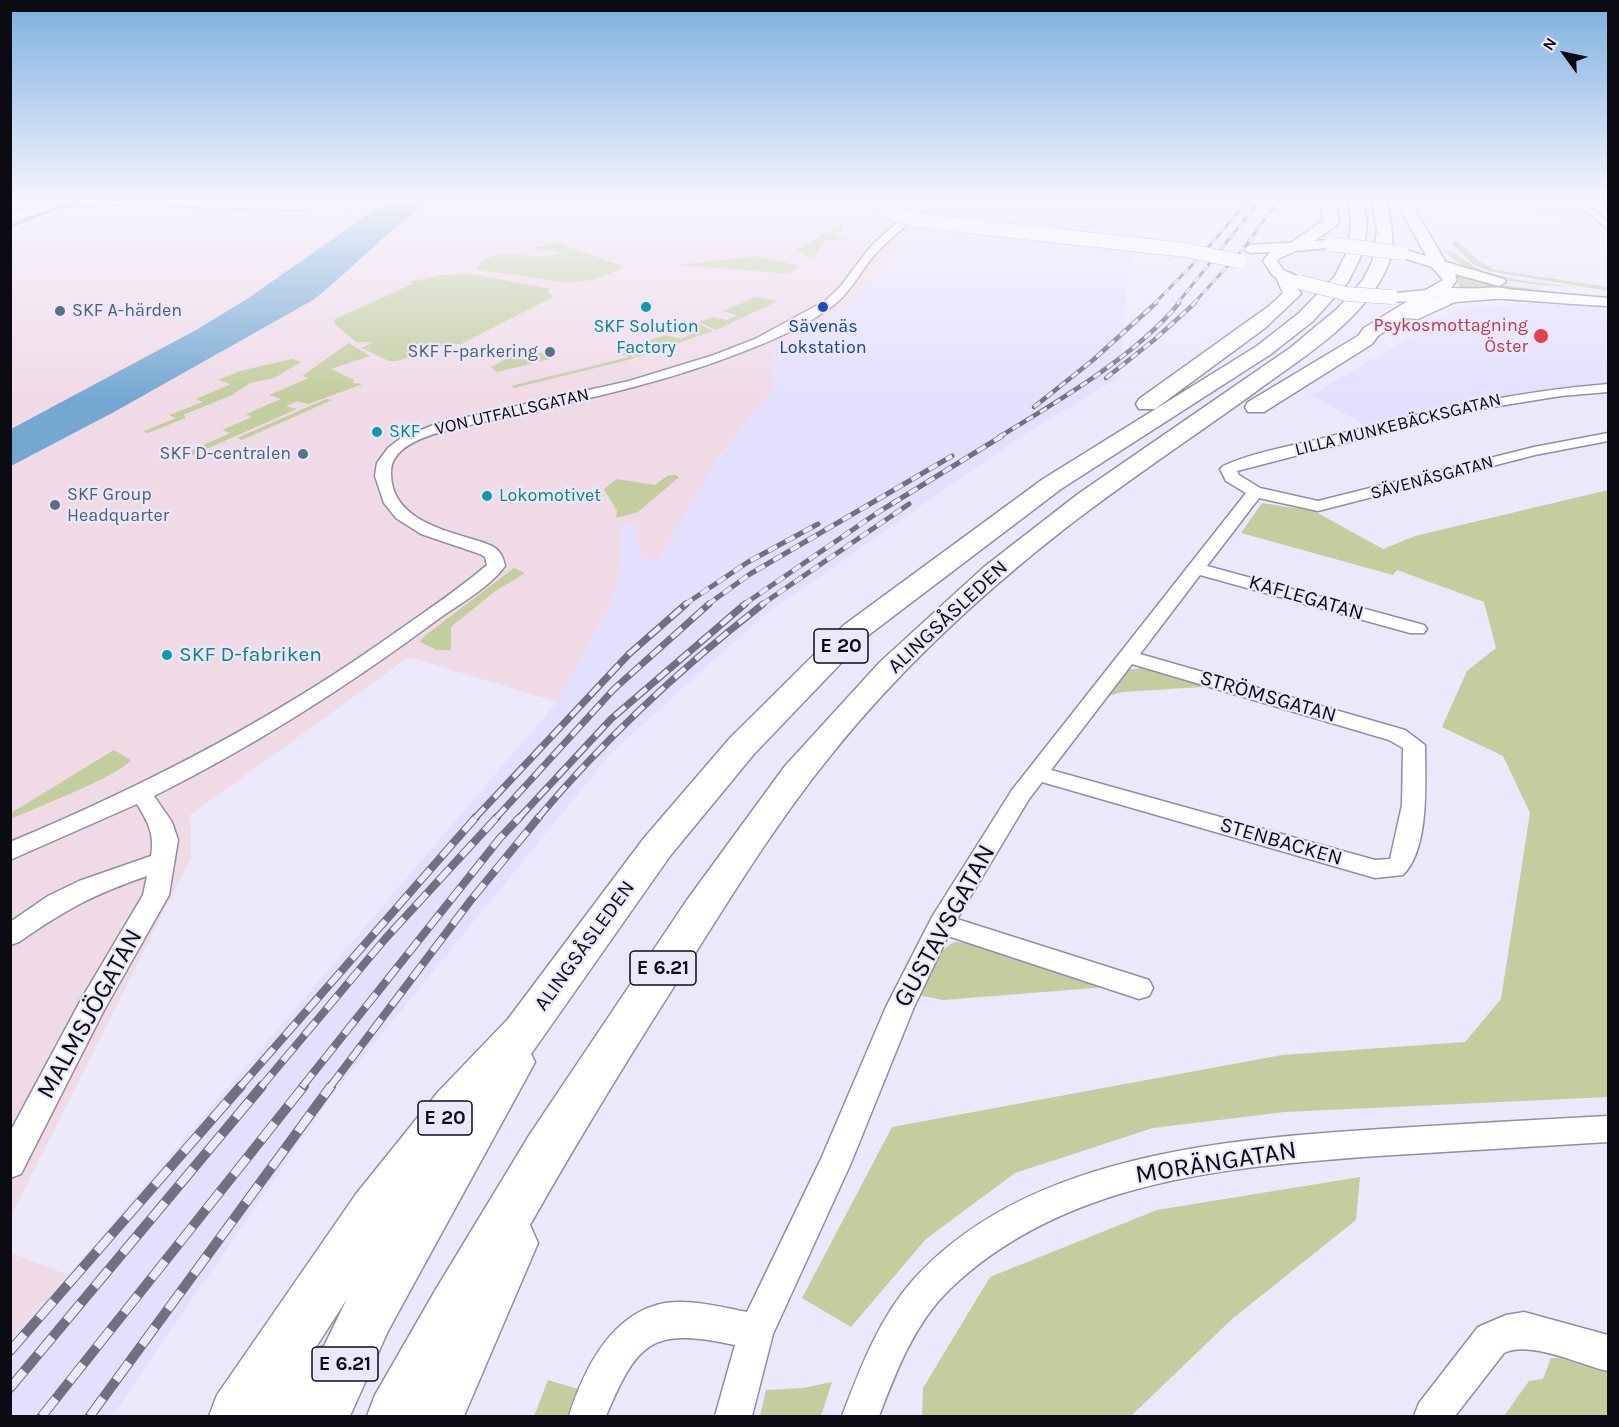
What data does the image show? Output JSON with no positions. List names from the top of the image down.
{
  "streets": {
    "highway": ["ALINGSÅSLEDEN", "E 20", "E 6.21"],
    "street": [
      "VON UTFALLSGATAN",
      "LILLA MUNKEBÄCKSGATAN",
      "SÄVENÄSGATAN",
      "KAFLEGATAN",
      "STRÖMSGATAN",
      "STENBACKEN",
      "GUSTAVSGATAN",
      "MALMSJÖGATAN",
      "MORÄNGATAN"
    ]
  },
  "crossings": [
    ["VON UTFALLSGATAN", "MALMSJÖGATAN"],
    ["LILLA MUNKEBÄCKSGATAN", "SÄVENÄSGATAN"],
    ["LILLA MUNKEBÄCKSGATAN", "GUSTAVSGATAN"],
    ["SÄVENÄSGATAN", "GUSTAVSGATAN"],
    ["KAFLEGATAN", "GUSTAVSGATAN"],
    ["ALINGSÅSLEDEN", "E 20"],
    ["ALINGSÅSLEDEN", "E 6.21"],
    ["E 20", "E 6.21"],
    ["STRÖMSGATAN", "STENBACKEN"],
    ["STRÖMSGATAN", "GUSTAVSGATAN"],
    ["STENBACKEN", "GUSTAVSGATAN"]
  ],
  "places": [
    "SKF Solution Factory",
    "Sävenäs Lokstation",
    "SKF A-härden",
    "Psykosmottagning Öster",
    "SKF F-parkering",
    "SKF",
    "SKF D-centralen",
    "Lokomotivet",
    "SKF Group Headquarter",
    "SKF D-fabriken"
  ],
  "north": "top left"
}
